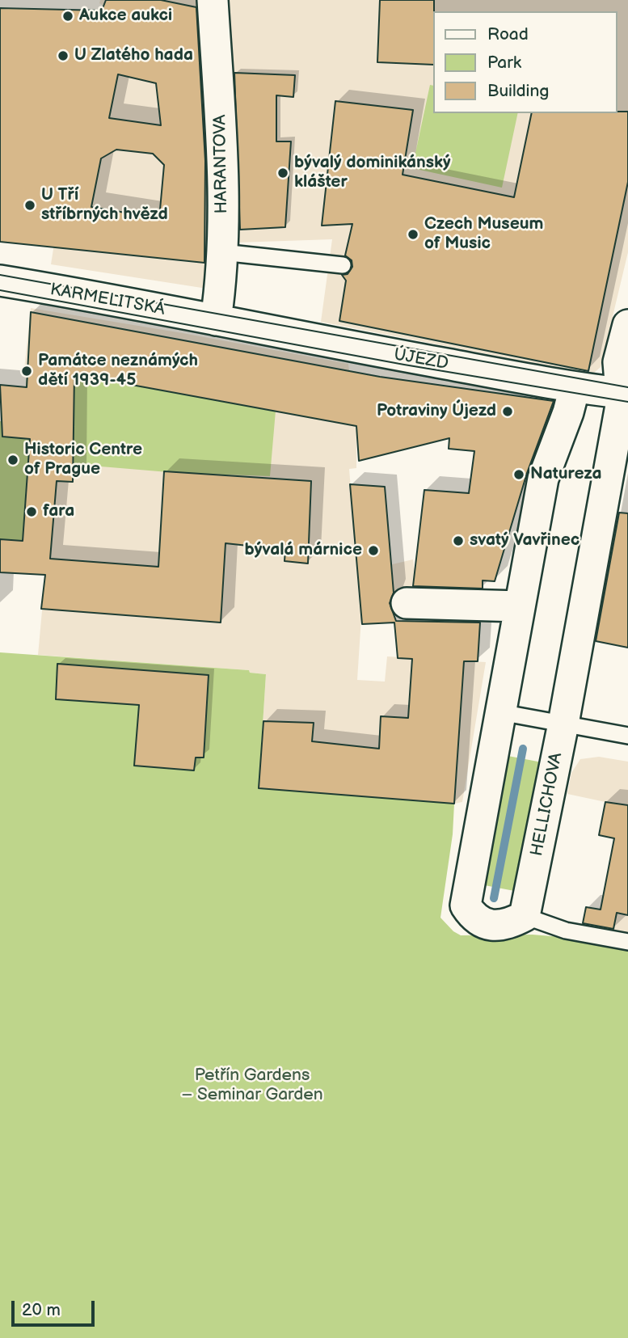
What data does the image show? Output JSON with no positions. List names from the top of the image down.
{
  "streets": {
    "street": [
      "HARANTOVA",
      "KARMELITSKÁ",
      "ÚJEZD",
      "HELLICHOVA"
    ]
  },
  "crossings": [
    ["HARANTOVA", "KARMELITSKÁ"],
    ["HARANTOVA", "ÚJEZD"],
    ["KARMELITSKÁ", "ÚJEZD"],
    ["ÚJEZD", "HELLICHOVA"]
  ],
  "parks": ["Petřín Gardens – Seminar Garden"],
  "places": [
    "Aukce aukci",
    "U Zlatého hada",
    "bývalý dominikánský klášter",
    "U Tří stříbrných hvězd",
    "Czech Museum of Music",
    "Památce neznámých dětí 1939-45",
    "Potraviny Újezd",
    "Historic Centre of Prague",
    "Natureza",
    "fara",
    "svatý Vavřinec",
    "bývalá márnice"
  ],
  "legend": ["Road", "Park", "Building"],
  "scale_bar": "20 m"
}
